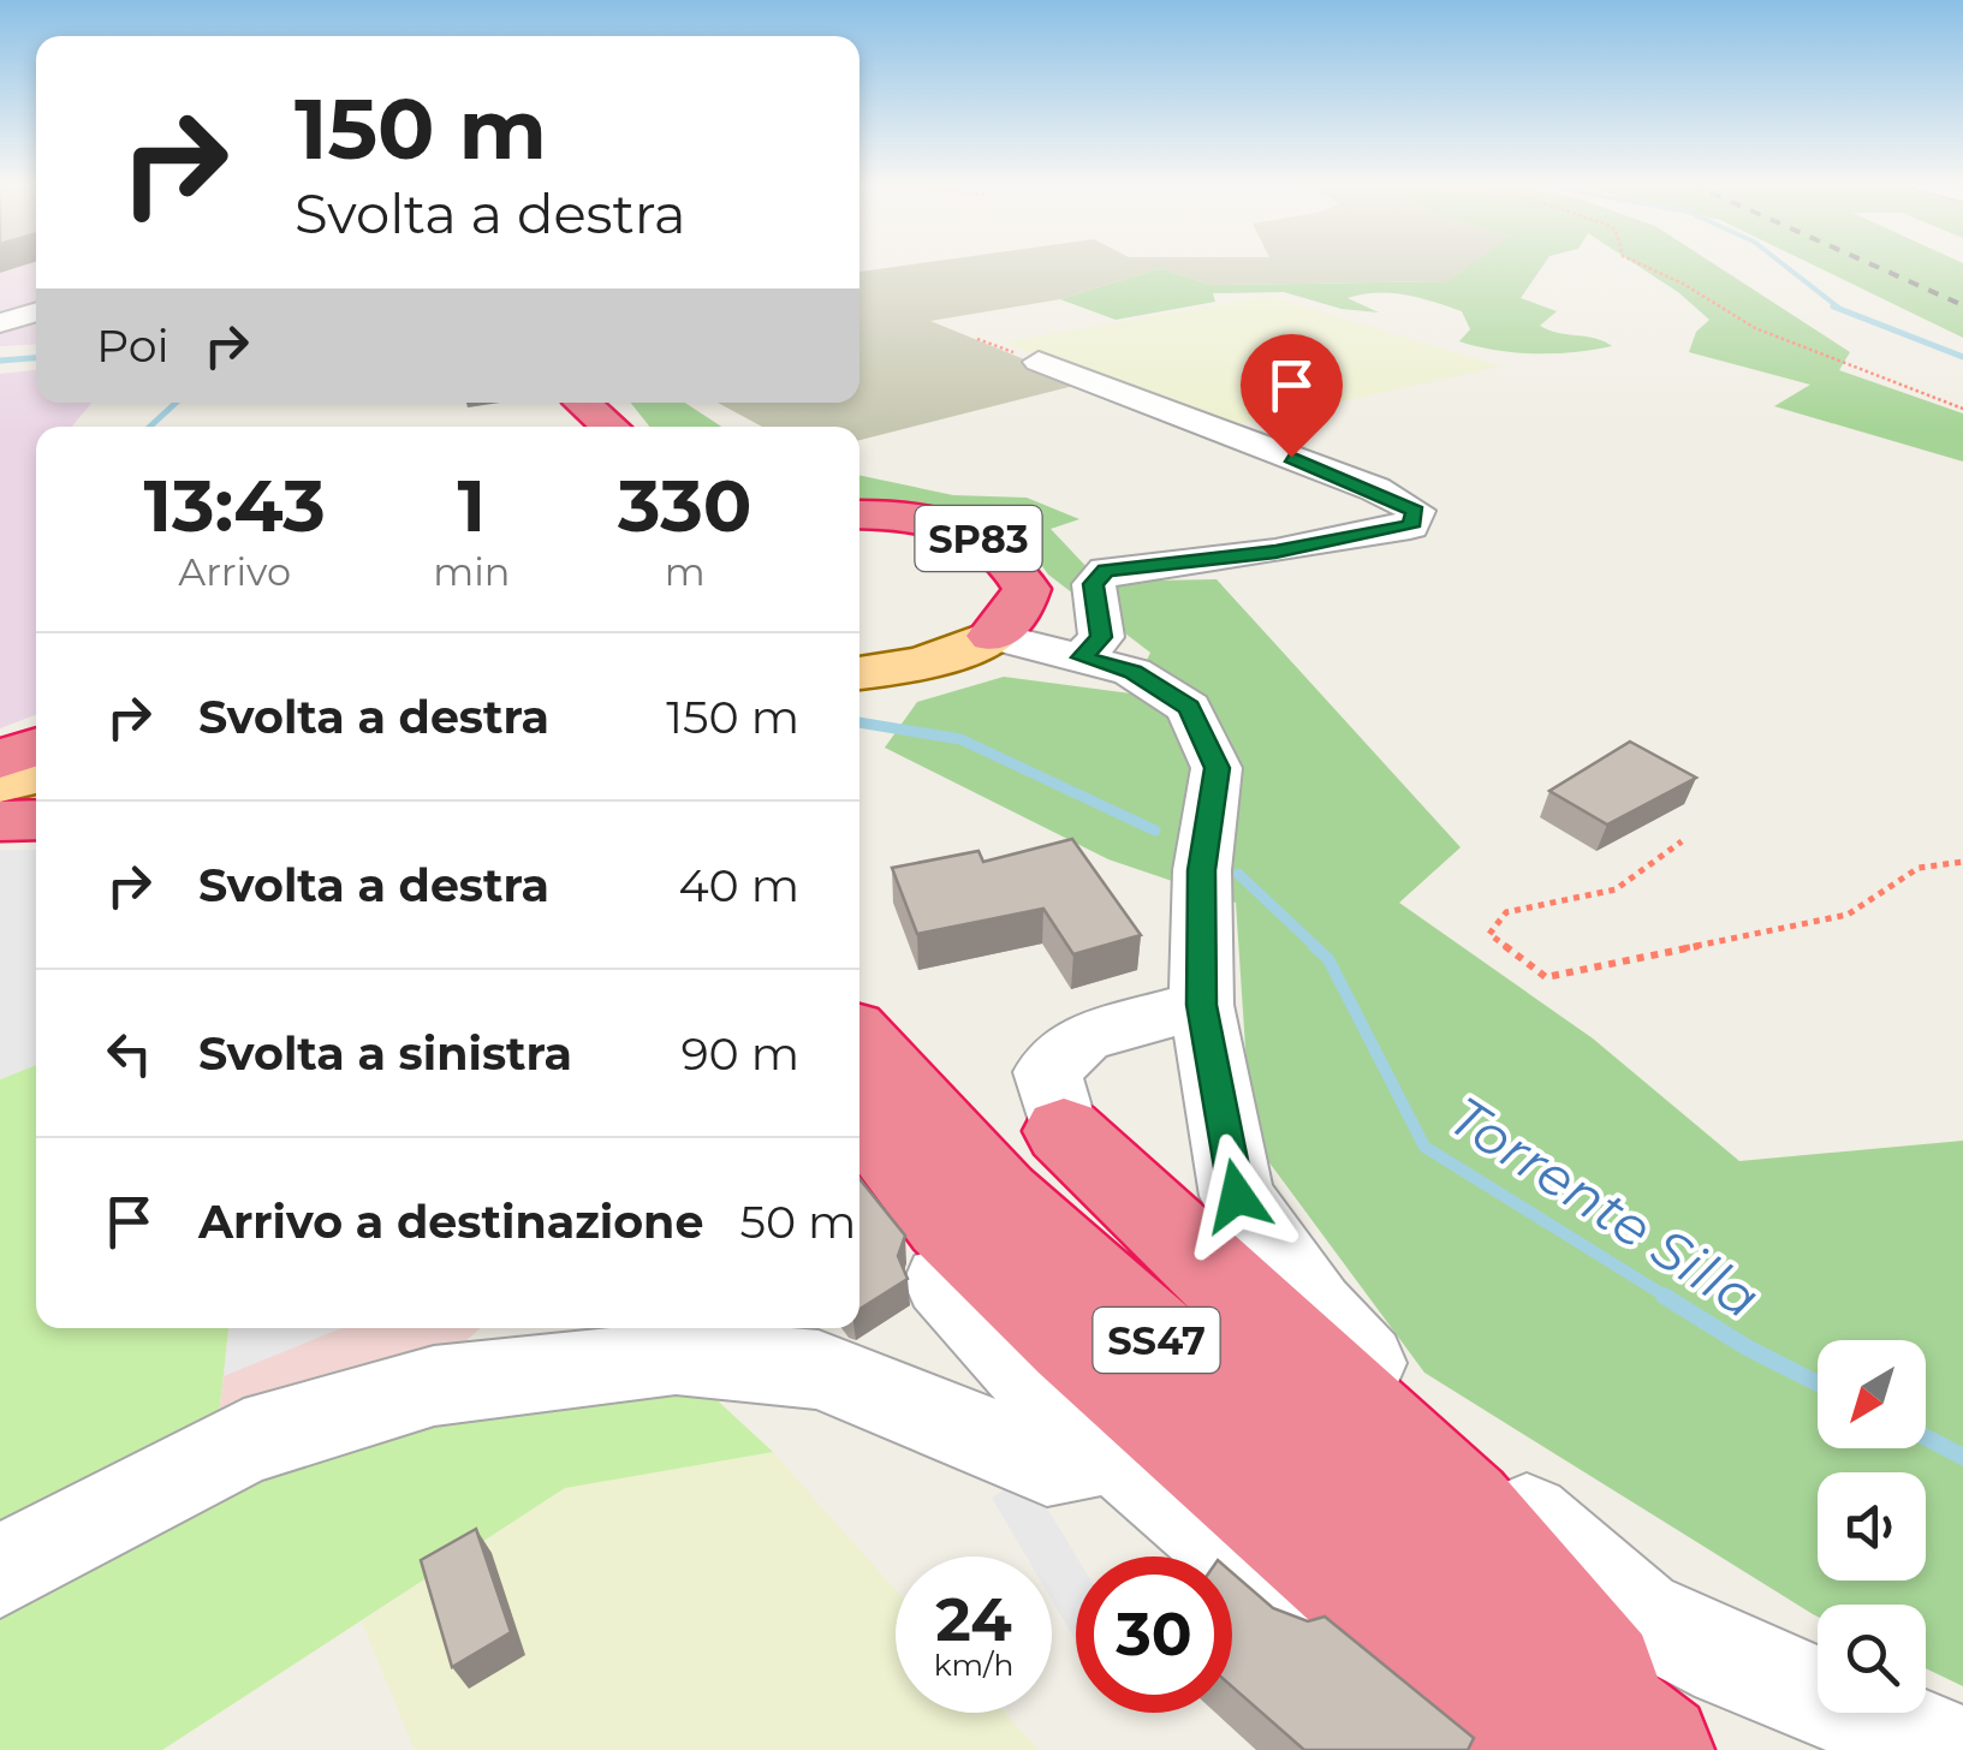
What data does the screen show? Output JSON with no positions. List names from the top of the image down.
{
  "streets": {
    "highway": ["SP83", "SS47"]
  },
  "water": ["Torrente Silla"],
  "north": "bottom left",
  "page": {
    "turn": ["150 m", "Svolta a destra"],
    "then": "Poi",
    "eta": [
      "13:43",
      "Arrivo",
      "1",
      "min",
      "330",
      "m"
    ],
    "list": [
      {
        "name": "Svolta a destra",
        "value": "150 m"
      },
      {
        "name": "Svolta a destra",
        "value": "40 m"
      },
      {
        "name": "Svolta a sinistra",
        "value": "90 m"
      },
      {
        "name": "Arrivo a destinazione",
        "value": "50 m"
      }
    ],
    "speed": "24 km/h",
    "limit": "30"
  }
}
